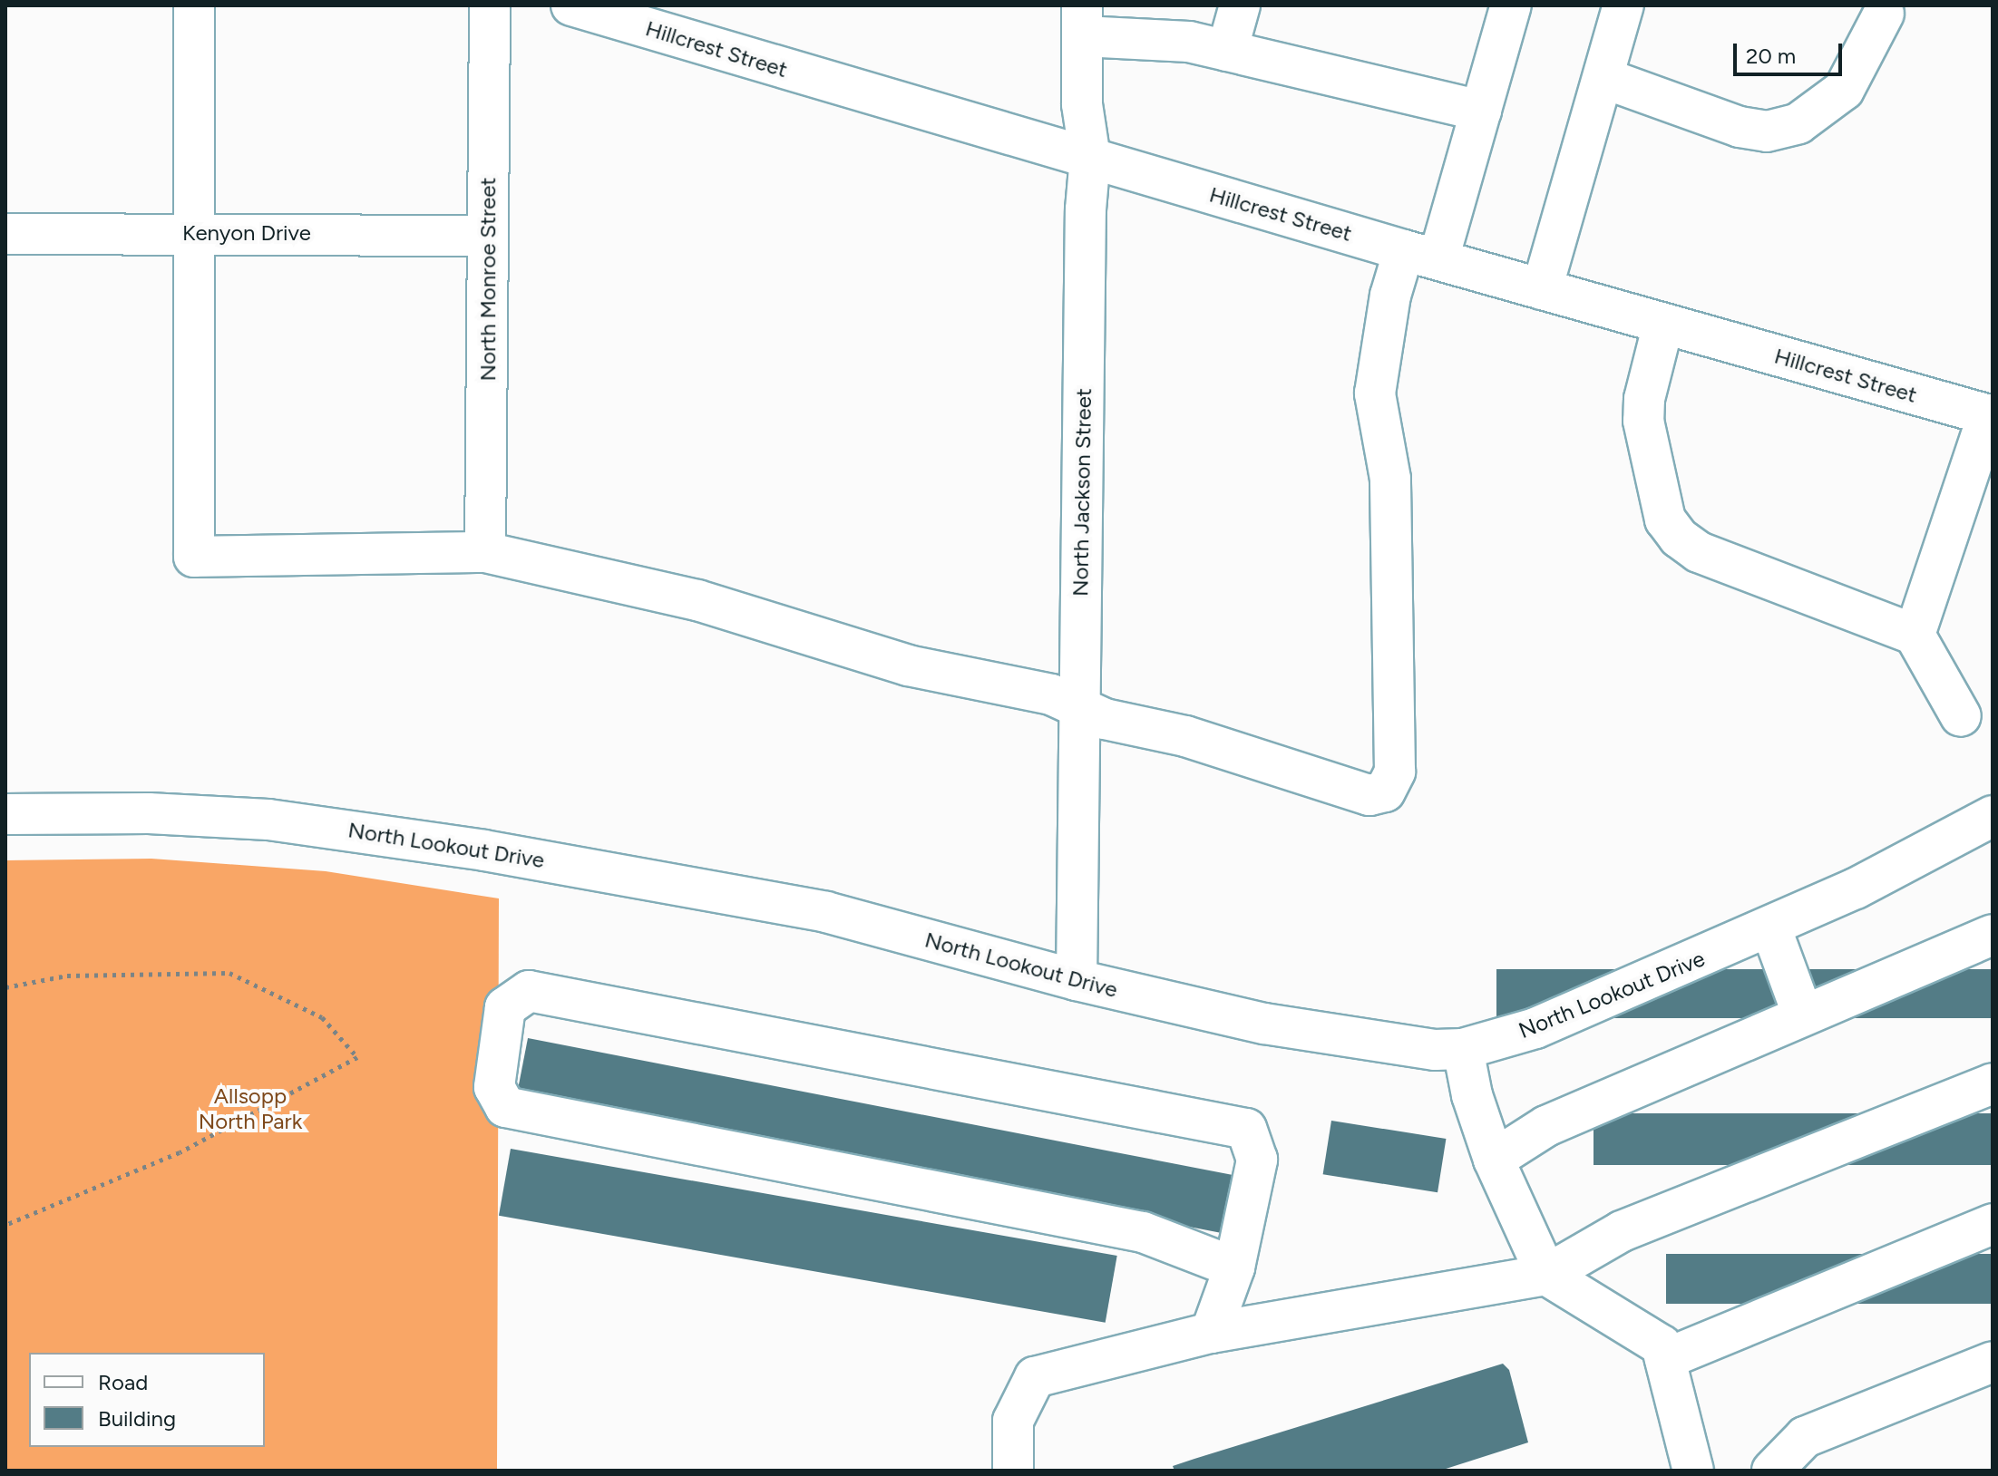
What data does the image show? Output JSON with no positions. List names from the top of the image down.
{
  "streets": {
    "street": [
      "Hillcrest Street",
      "Kenyon Drive",
      "North Monroe Street",
      "North Jackson Street",
      "North Lookout Drive"
    ]
  },
  "crossings": [
    ["Hillcrest Street", "North Jackson Street"],
    ["Kenyon Drive", "North Monroe Street"],
    ["North Jackson Street", "North Lookout Drive"]
  ],
  "parks": ["Allsopp North Park"],
  "legend": ["Road", "Building"],
  "scale_bar": "20 m"
}
